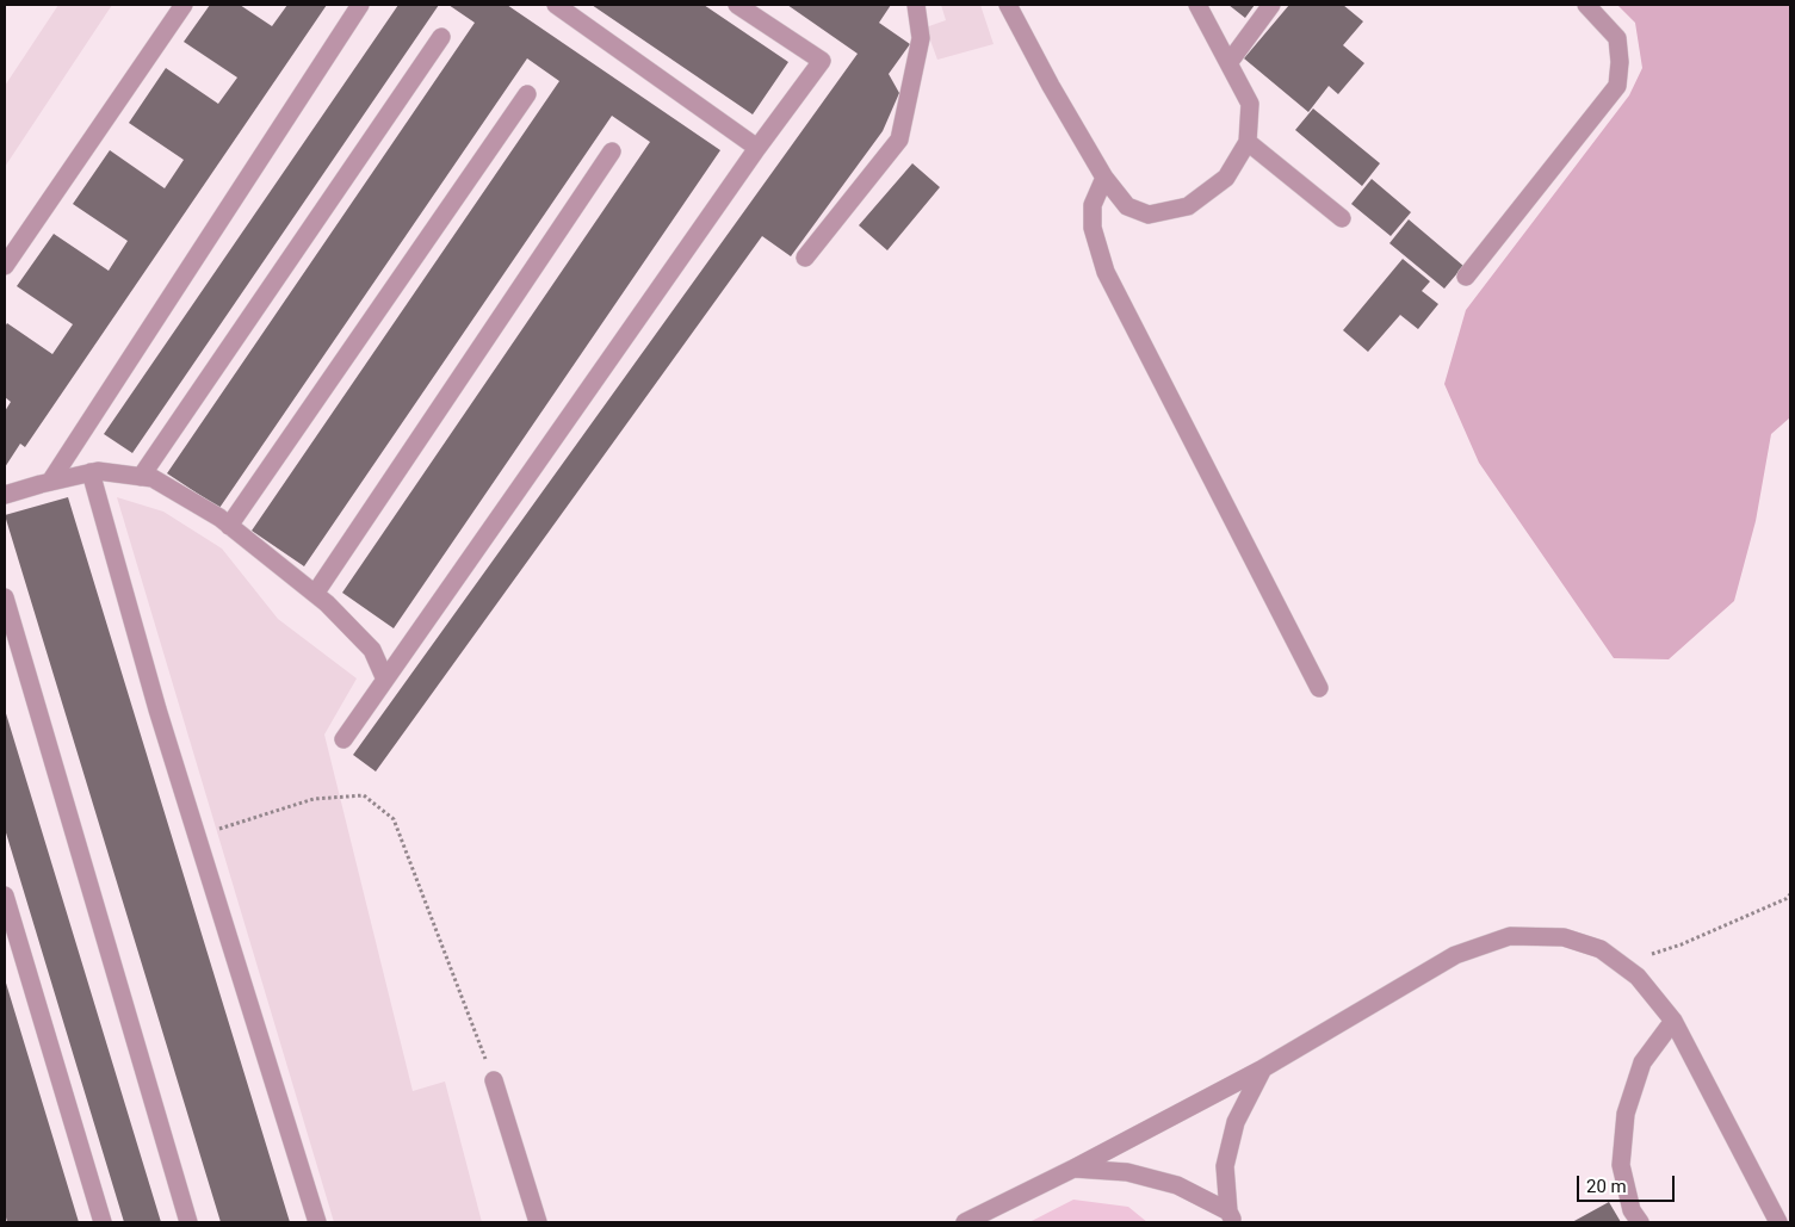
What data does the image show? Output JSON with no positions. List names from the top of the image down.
{
  "scale_bar": "20 m"
}
